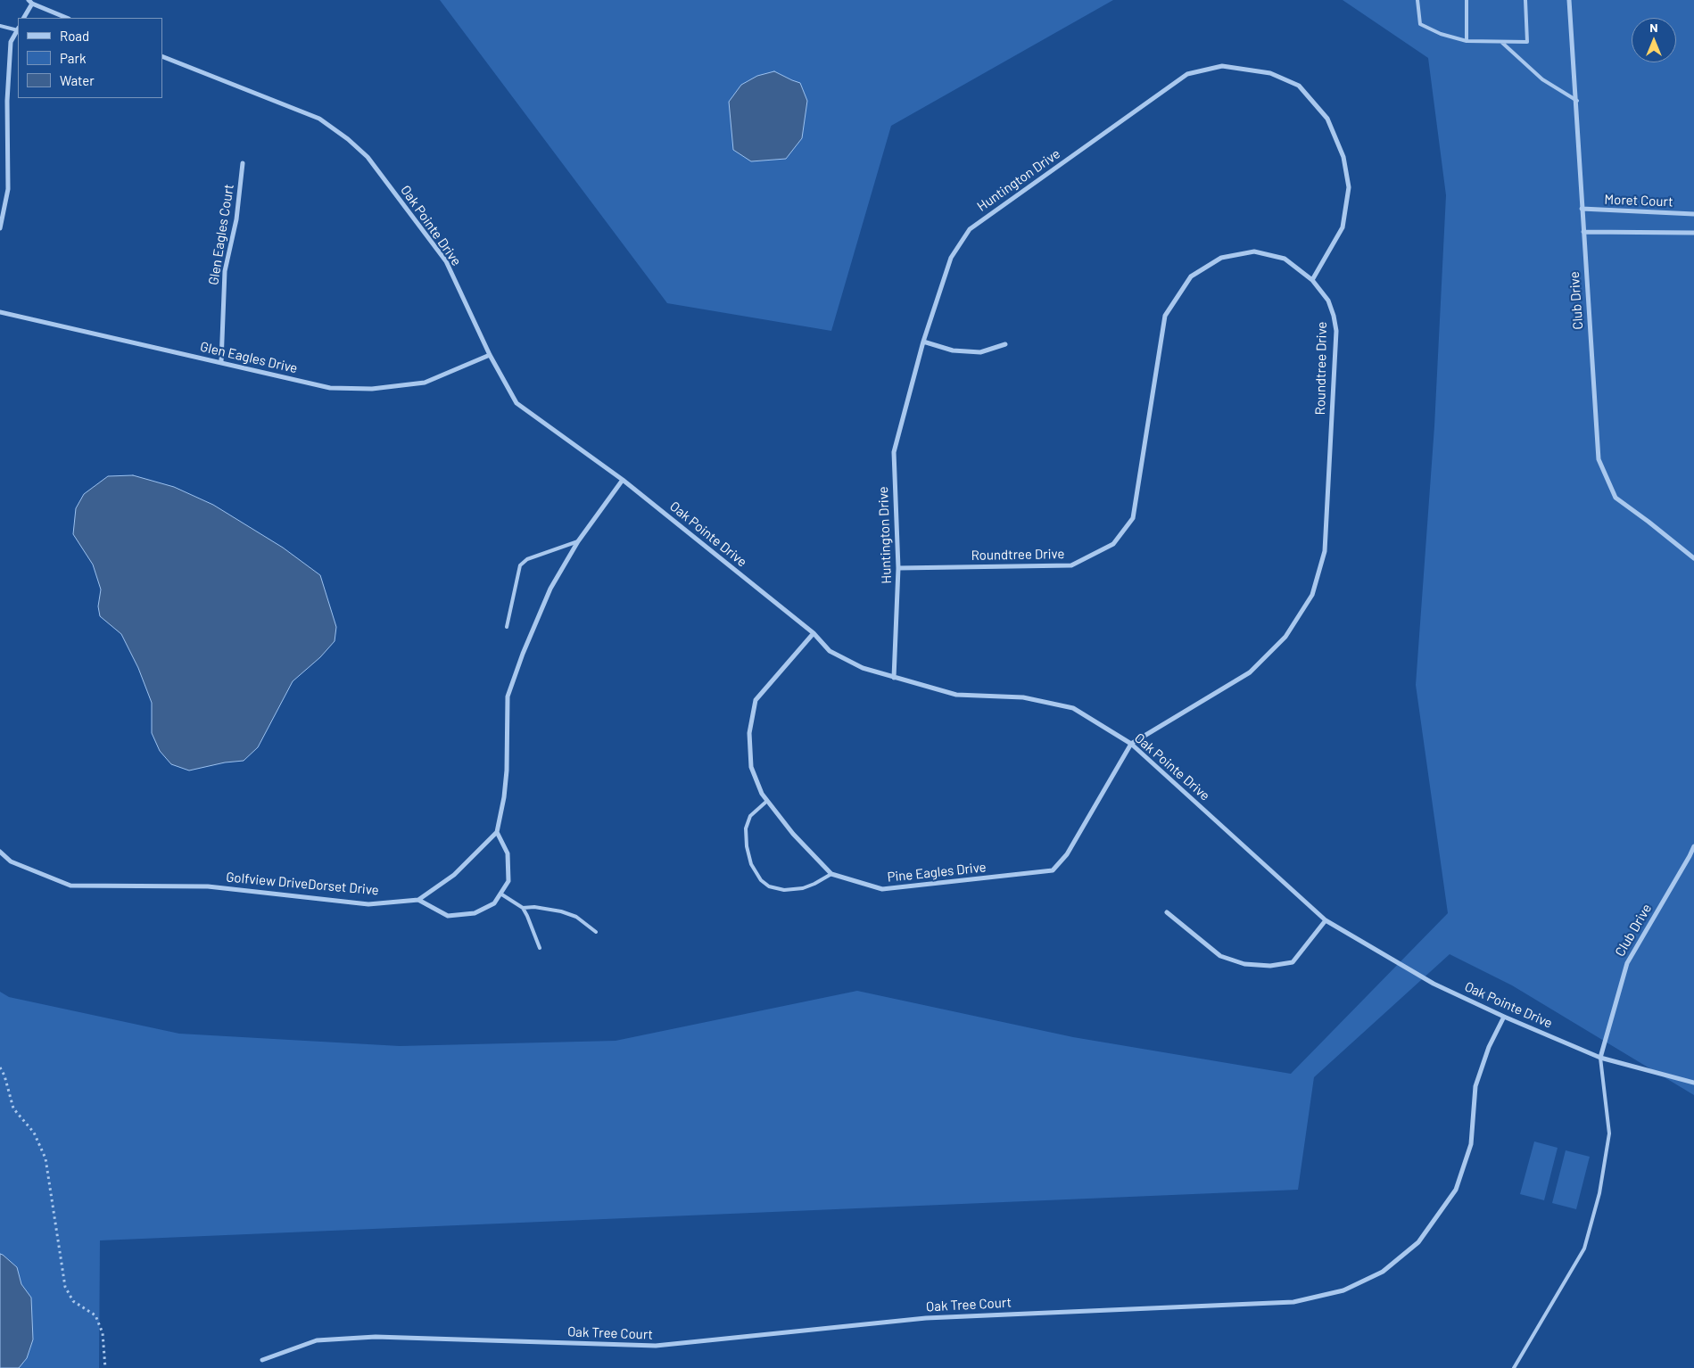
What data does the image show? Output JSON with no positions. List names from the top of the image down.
{
  "streets": {
    "street": [
      "Huntington Drive",
      "Moret Court",
      "Oak Pointe Drive",
      "Glen Eagles Court",
      "Club Drive",
      "Glen Eagles Drive",
      "Roundtree Drive",
      "Pine Eagles Drive",
      "Golfview DriveDorset Drive",
      "Oak Tree Court"
    ]
  },
  "crossings": [
    ["Huntington Drive", "Oak Pointe Drive"],
    ["Huntington Drive", "Roundtree Drive"],
    ["Moret Court", "Club Drive"],
    ["Oak Pointe Drive", "Club Drive"],
    ["Oak Pointe Drive", "Glen Eagles Drive"],
    ["Oak Pointe Drive", "Roundtree Drive"],
    ["Oak Pointe Drive", "Pine Eagles Drive"],
    ["Oak Pointe Drive", "Oak Tree Court"],
    ["Glen Eagles Court", "Glen Eagles Drive"],
    ["Roundtree Drive", "Pine Eagles Drive"]
  ],
  "legend": ["Road", "Park", "Water"],
  "north": "top"
}
